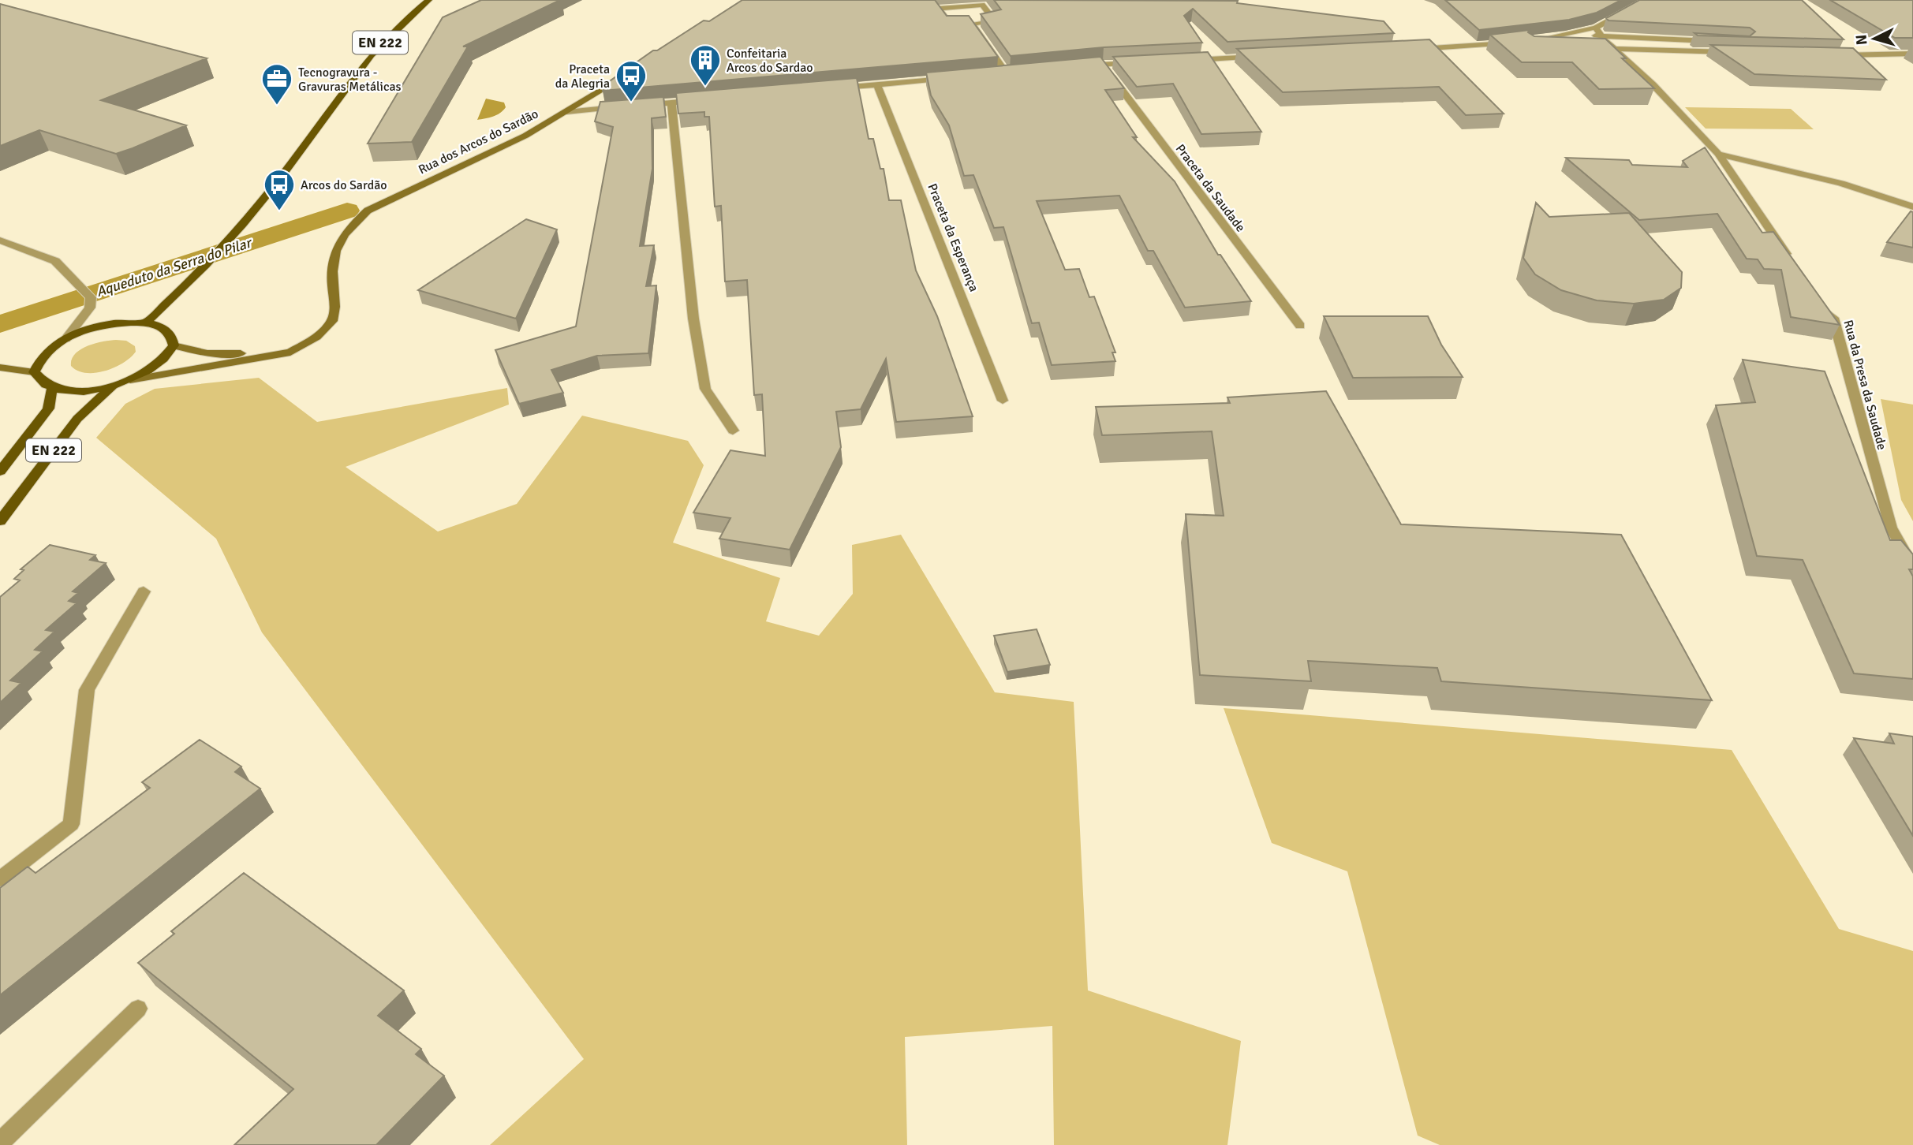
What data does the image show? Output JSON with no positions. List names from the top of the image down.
{
  "streets": {
    "main road": ["EN 222", "Rua dos Arcos do Sardão"],
    "street": ["Praceta da Saudade", "Praceta da Esperança", "Rua da Presa da Saudade"]
  },
  "crossings": [
    ["EN 222", "Rua dos Arcos do Sardão"]
  ],
  "water": ["Aqueduto da Serra do Pilar"],
  "places": {
    "building": ["Confeitaria Arcos do Sardao"],
    "bus stop": ["Praceta da Alegria", "Arcos do Sardão"],
    "office": ["Tecnogravura - Gravuras Metálicas"]
  },
  "north": "left"
}
